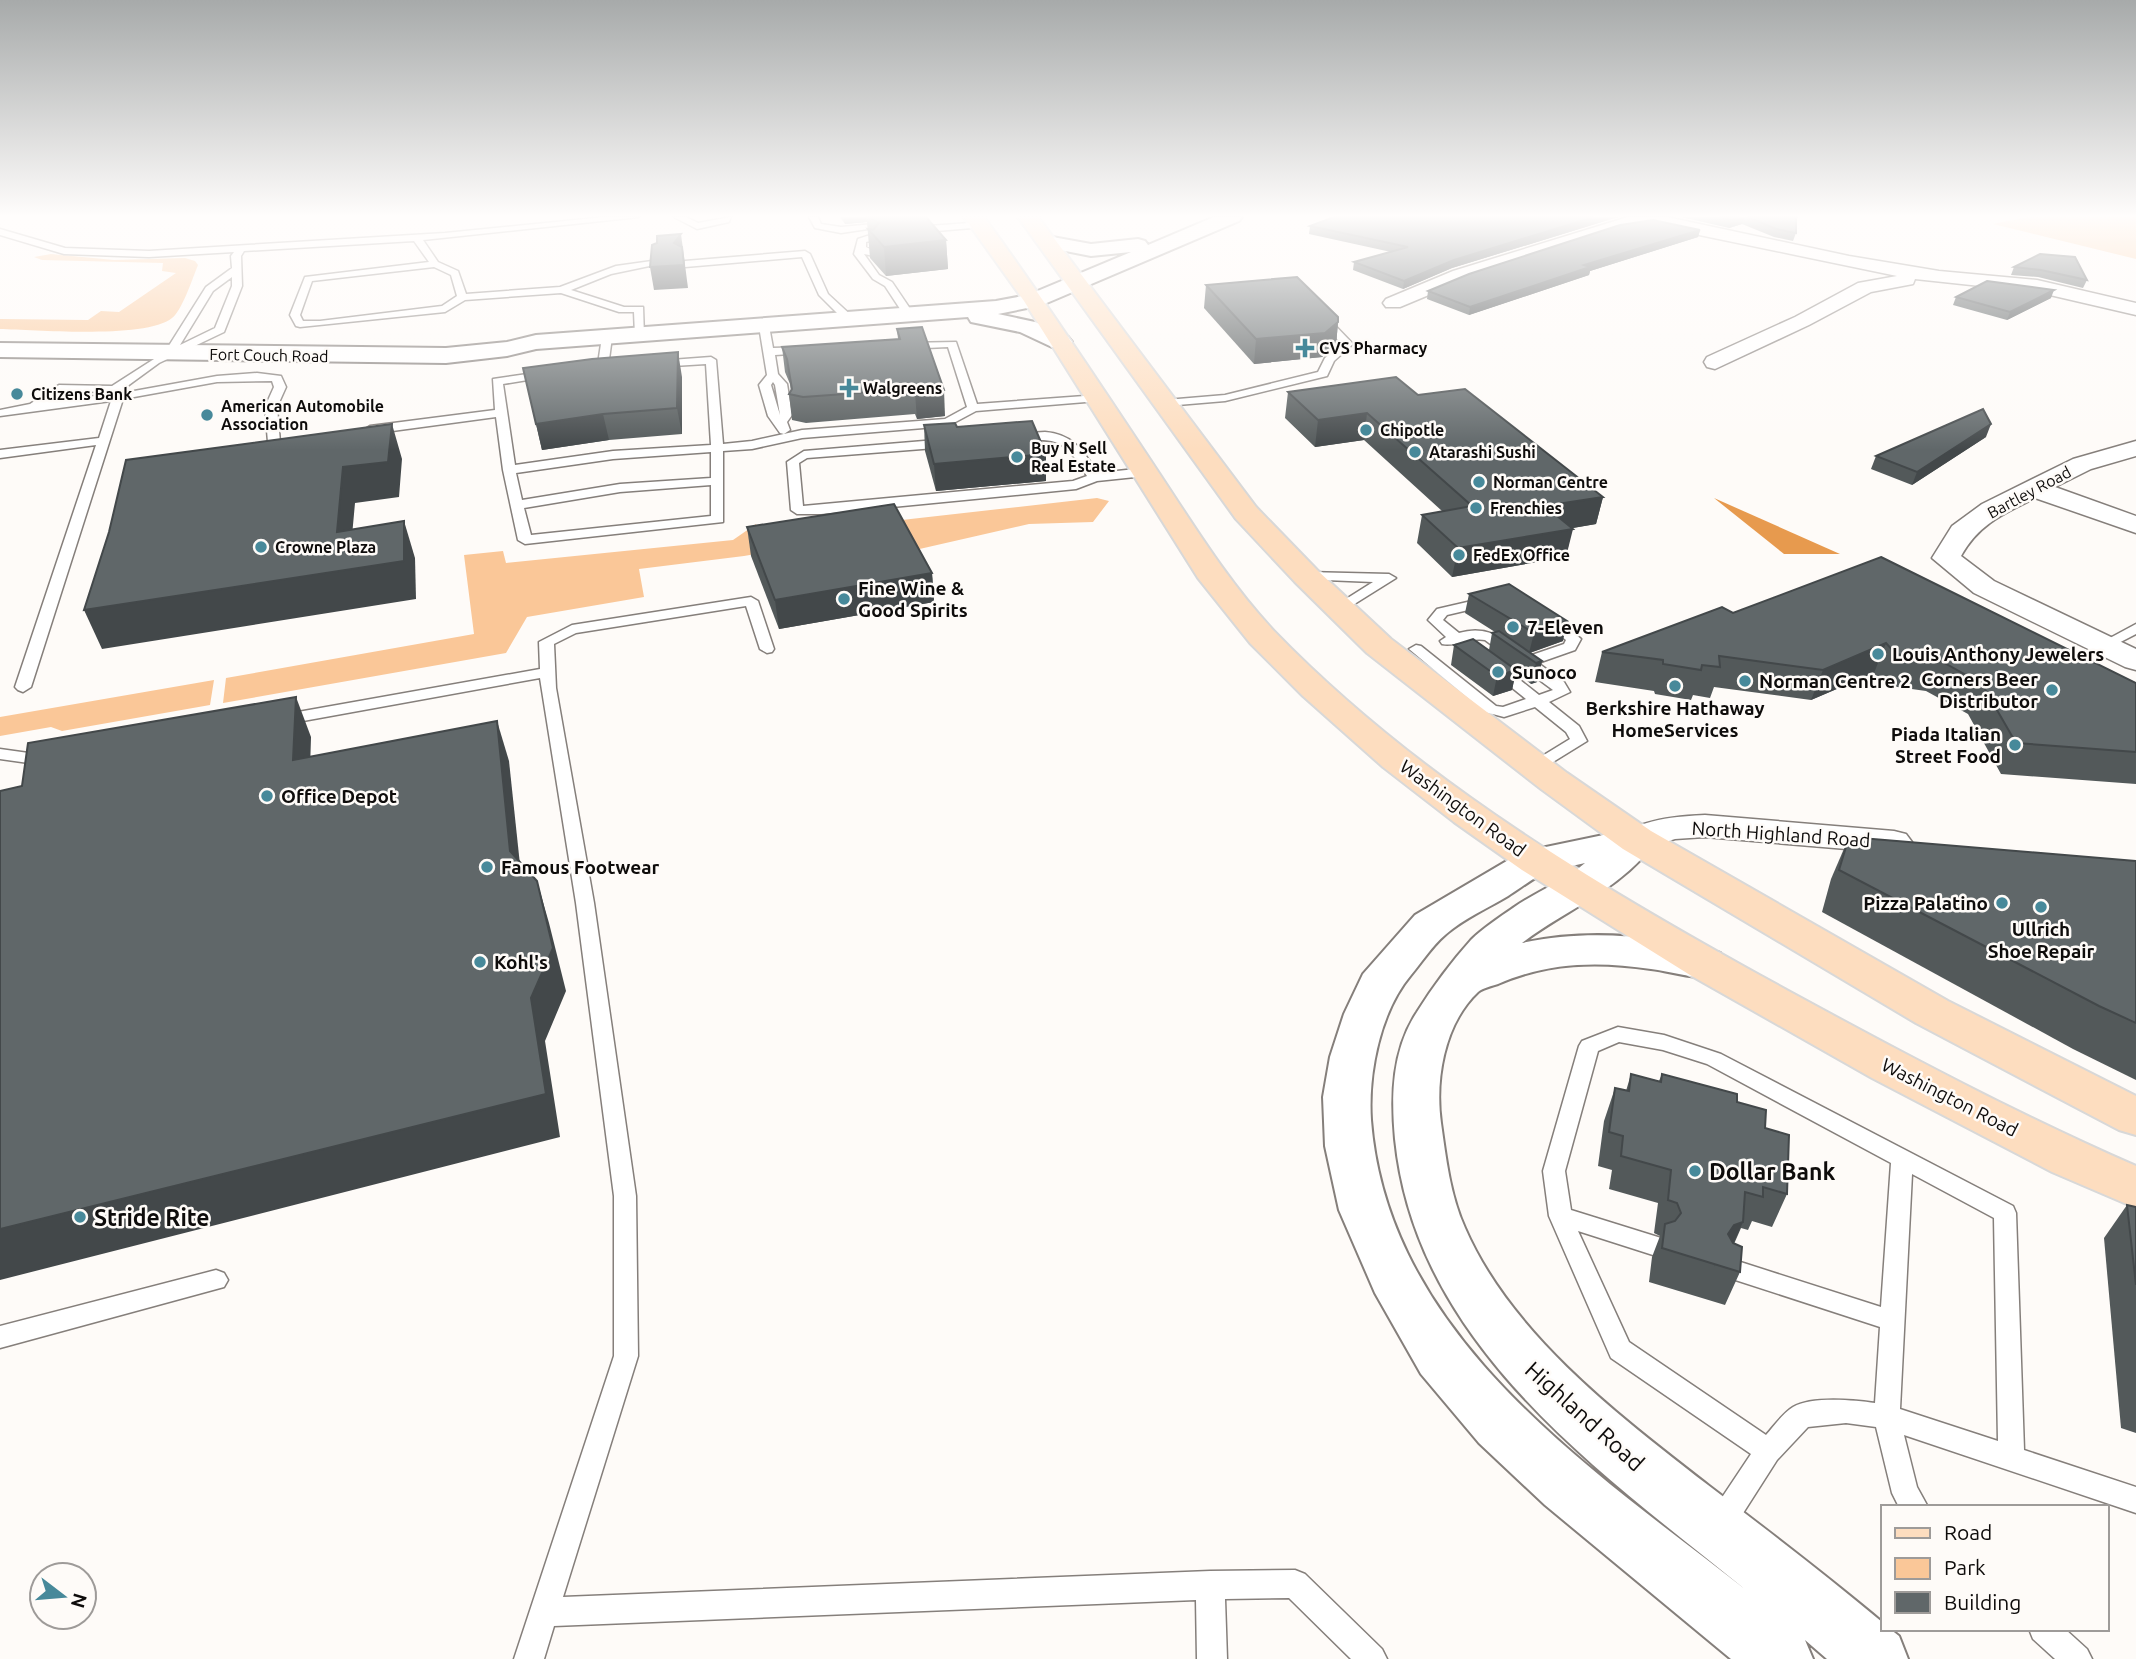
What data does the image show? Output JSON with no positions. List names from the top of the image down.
{
  "streets": {
    "main road": ["Washington Road"],
    "street": [
      "Fort Couch Road",
      "Bartley Road",
      "North Highland Road",
      "Highland Road"
    ]
  },
  "crossings": [
    ["Fort Couch Road", "Washington Road"],
    ["Washington Road", "Highland Road"],
    ["North Highland Road", "Highland Road"]
  ],
  "places": {
    "health": ["CVS Pharmacy", "Walgreens"],
    "other": [
      "Citizens Bank",
      "American Automobile Association",
      "Chipotle",
      "Atarashi Sushi",
      "Buy N Sell Real Estate",
      "Norman Centre",
      "Frenchies",
      "Crowne Plaza",
      "FedEx Office",
      "Fine Wine & Good Spirits",
      "7-Eleven",
      "Louis Anthony Jewelers",
      "Sunoco",
      "Norman Centre 2",
      "Berkshire Hathaway HomeServices",
      "Corners Beer Distributor",
      "Piada Italian Street Food",
      "Office Depot",
      "Famous Footwear",
      "Pizza Palatino",
      "Ullrich Shoe Repair",
      "Kohl's",
      "Dollar Bank",
      "Stride Rite"
    ]
  },
  "legend": ["Road", "Park", "Building"],
  "north": "right"
}
